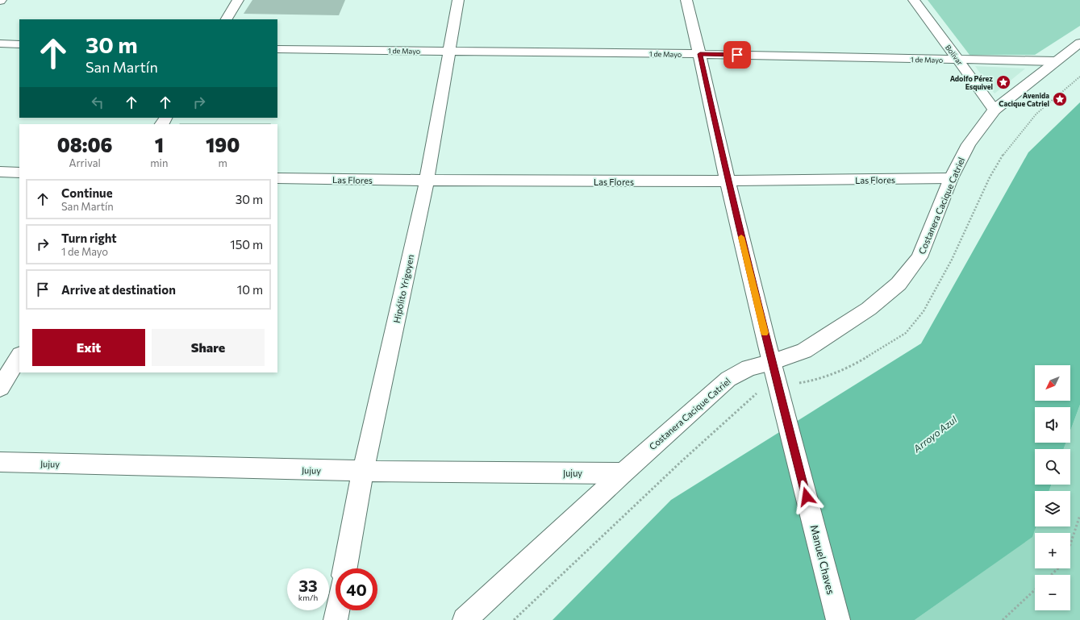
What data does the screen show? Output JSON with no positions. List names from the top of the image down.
{
  "streets": {
    "street": [
      "1 de Mayo",
      "Bolívar",
      "Las Flores",
      "Costanera Cacique Catriel",
      "Hipólito Yrigoyen",
      "Jujuy",
      "Manuel Chaves"
    ]
  },
  "crossings": [
    ["1 de Mayo", "Bolívar"],
    ["1 de Mayo", "Costanera Cacique Catriel"],
    ["1 de Mayo", "Hipólito Yrigoyen"],
    ["1 de Mayo", "Manuel Chaves"],
    ["Bolívar", "Costanera Cacique Catriel"],
    ["Las Flores", "Costanera Cacique Catriel"],
    ["Las Flores", "Hipólito Yrigoyen"],
    ["Las Flores", "Manuel Chaves"],
    ["Costanera Cacique Catriel", "Jujuy"],
    ["Costanera Cacique Catriel", "Manuel Chaves"],
    ["Hipólito Yrigoyen", "Jujuy"]
  ],
  "water": ["Arroyo Azul"],
  "places": {
    "place": ["Adolfo Pérez Esquivel", "Avenida Cacique Catriel"]
  },
  "north": "bottom left",
  "page": {
    "turn": ["30 m", "San Martín"],
    "eta": [
      "08:06",
      "Arrival",
      "1",
      "min",
      "190",
      "m"
    ],
    "list": [
      {
        "name": "Continue",
        "note": "San Martín",
        "value": "30 m"
      },
      {
        "name": "Turn right",
        "note": "1 de Mayo",
        "value": "150 m"
      },
      {
        "name": "Arrive at destination",
        "value": "10 m"
      }
    ],
    "buttons": ["Exit", "Share"],
    "map_buttons": ["+", "−"],
    "speed": "33 km/h",
    "limit": "40"
  }
}
